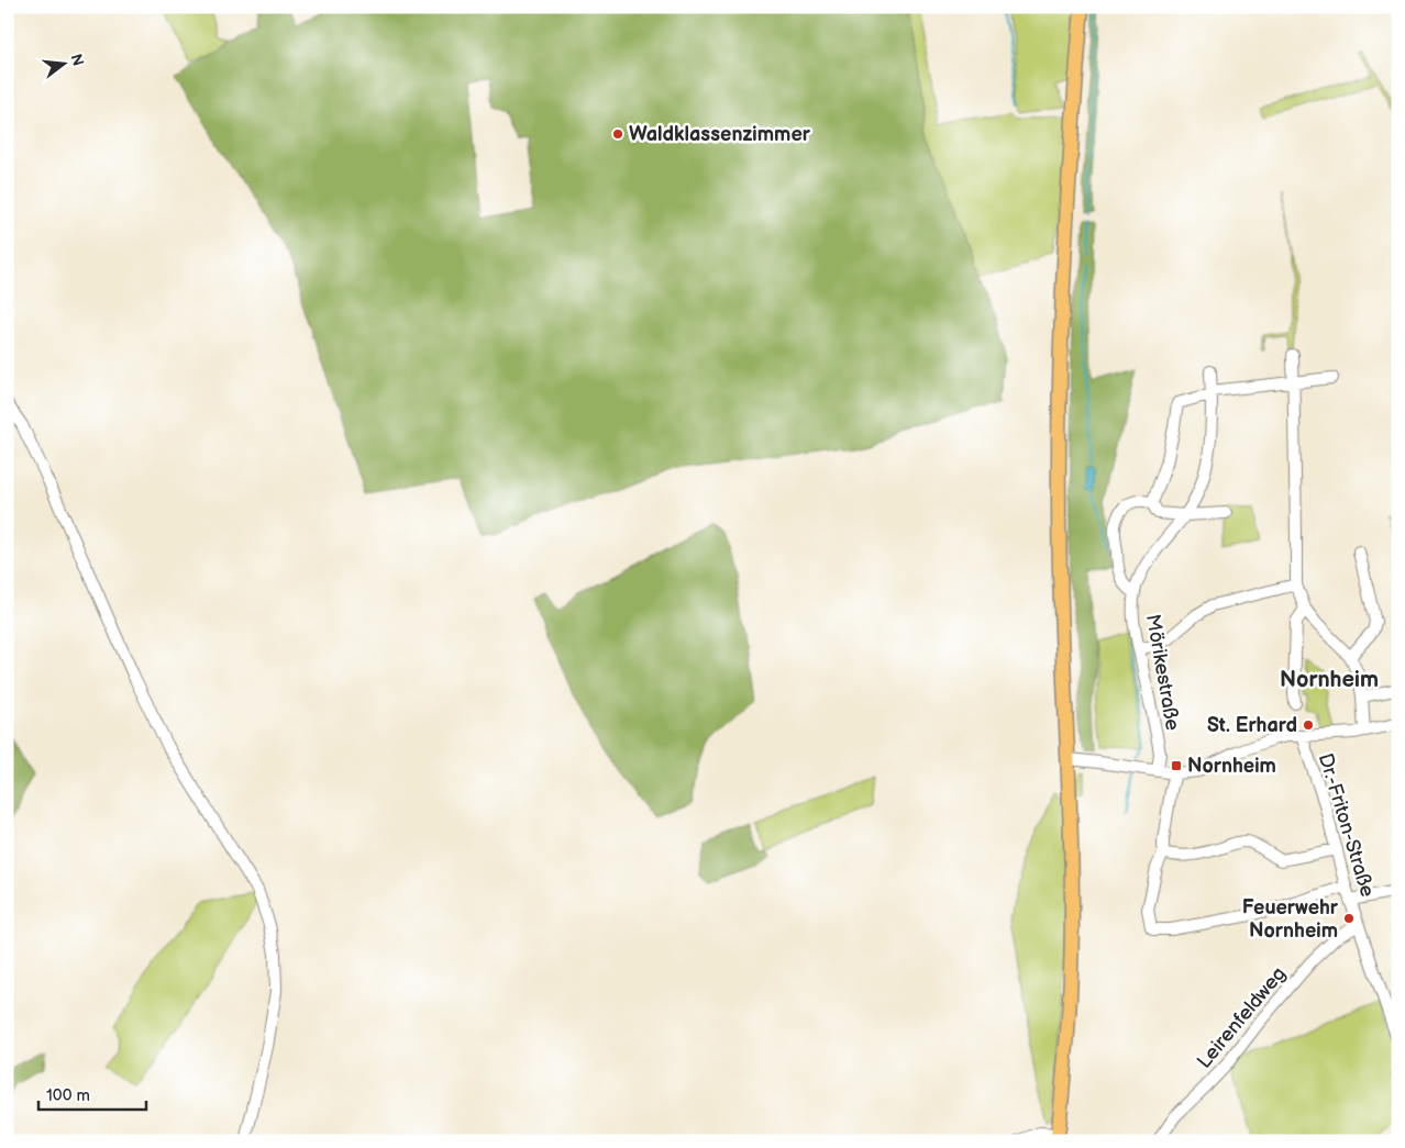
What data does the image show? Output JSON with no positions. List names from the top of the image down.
{
  "streets": {
    "street": ["Mörikestraße", "Dr.-Friton-Straße", "Leirenfeldweg"]
  },
  "crossings": [
    ["Dr.-Friton-Straße", "Leirenfeldweg"]
  ],
  "districts": ["Nornheim"],
  "places": {
    "other": ["Waldklassenzimmer", "St. Erhard", "Feuerwehr Nornheim"],
    "transit": ["Nornheim"]
  },
  "scale_bar": "100 m",
  "north": "right"
}
